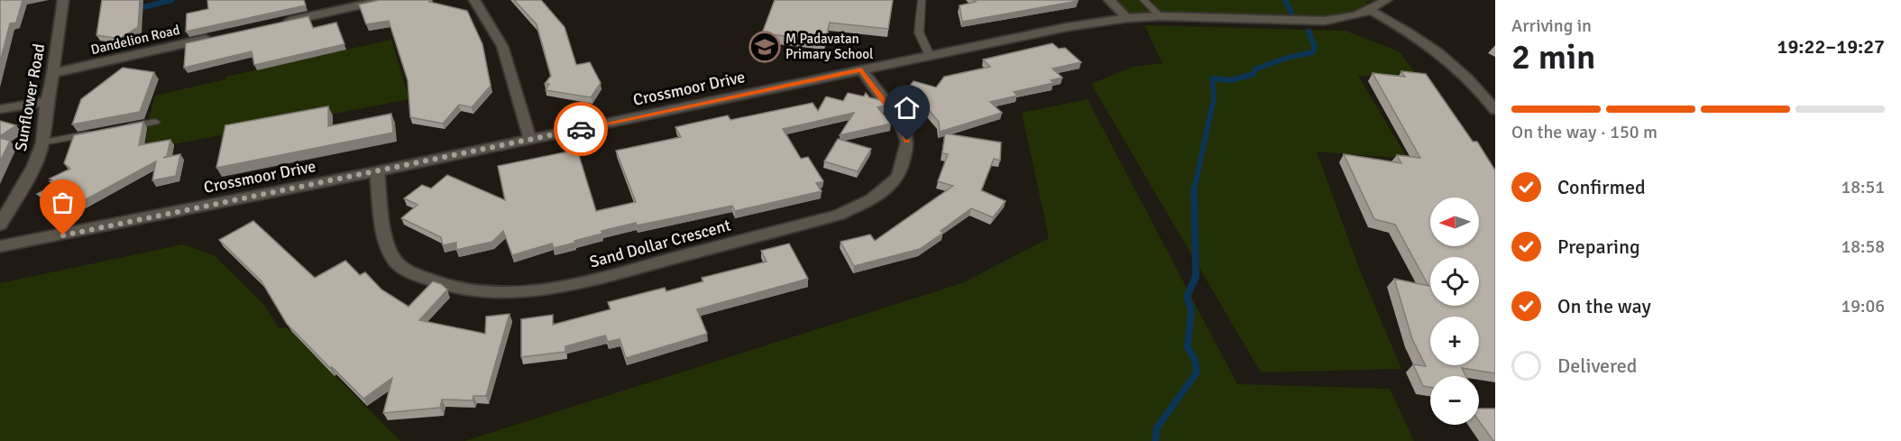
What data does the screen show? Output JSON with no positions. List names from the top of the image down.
{
  "streets": {
    "street": [
      "Dandelion Road",
      "Crossmoor Drive",
      "Sunflower Road",
      "Sand Dollar Crescent"
    ]
  },
  "crossings": [
    ["Dandelion Road", "Sunflower Road"],
    ["Crossmoor Drive", "Sand Dollar Crescent"]
  ],
  "places": {
    "school or university": ["M Padavatan Primary School"]
  },
  "north": "left",
  "page": {
    "heading": ["2 min", "Arriving in", "19:22–19:27"],
    "bar": "On the way · 150 m",
    "list": [
      ["Confirmed", "18:51"],
      ["Preparing", "18:58"],
      ["On the way", "19:06"],
      "Delivered"
    ],
    "map_buttons": ["+", "−"]
  }
}
